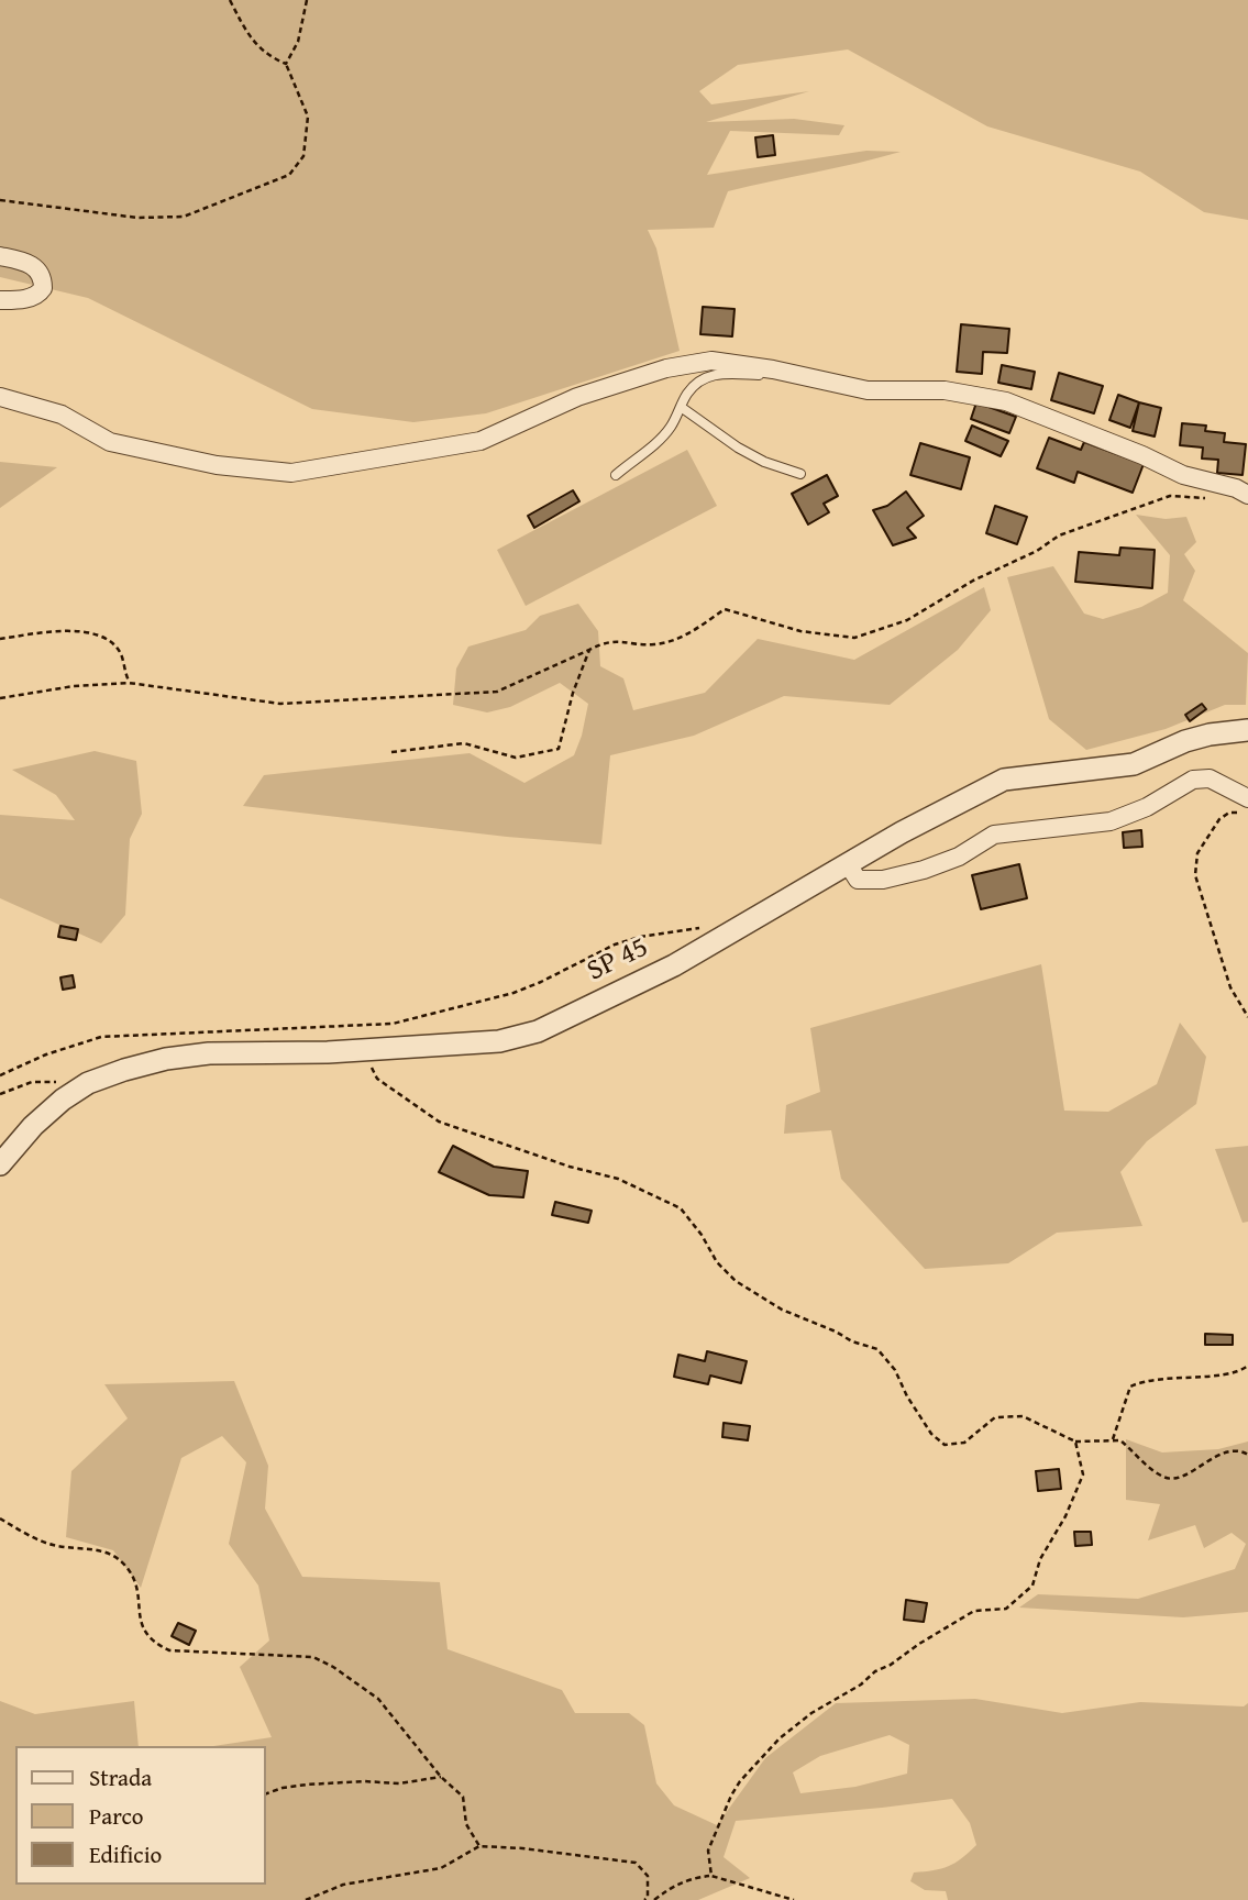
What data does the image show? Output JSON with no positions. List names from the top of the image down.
{
  "streets": {
    "street": ["SP 45"]
  },
  "legend": ["Strada", "Parco", "Edificio"]
}
